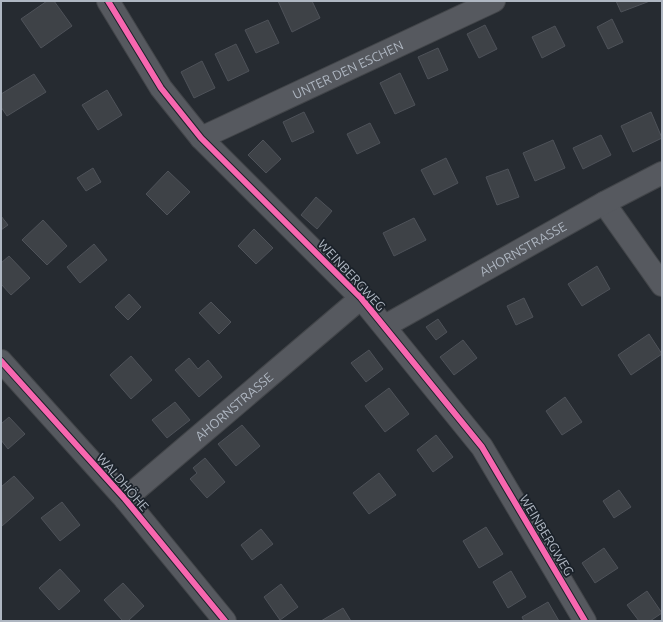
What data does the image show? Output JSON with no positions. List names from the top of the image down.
{
  "streets": {
    "street": [
      "UNTER DEN ESCHEN",
      "AHORNSTRASSE",
      "WEINBERGWEG",
      "WALDHÖHE"
    ]
  },
  "crossings": [
    ["UNTER DEN ESCHEN", "WEINBERGWEG"],
    ["AHORNSTRASSE", "WEINBERGWEG"],
    ["AHORNSTRASSE", "WALDHÖHE"]
  ]
}
